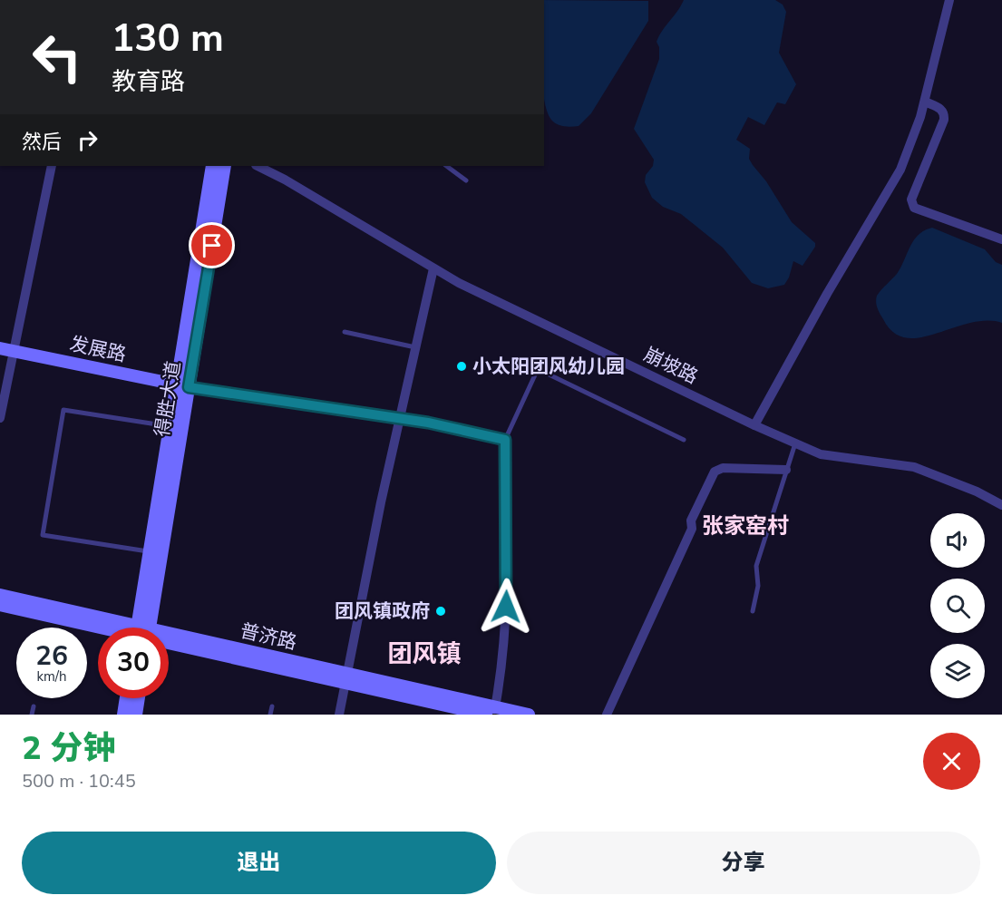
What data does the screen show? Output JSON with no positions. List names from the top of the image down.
{
  "streets": {
    "main road": ["发展路", "得胜大道", "普济路"],
    "street": ["崩坡路"]
  },
  "crossings": [
    ["发展路", "得胜大道"]
  ],
  "districts": ["张家窑村", "团风镇"],
  "places": ["小太阳团风幼儿园", "团风镇政府"],
  "page": {
    "turn": ["130 m", "教育路"],
    "then": "然后",
    "speed": "26 km/h",
    "limit": "30",
    "heading": ["2 分钟", "500 m · 10:45"],
    "buttons": ["退出", "分享"]
  }
}
